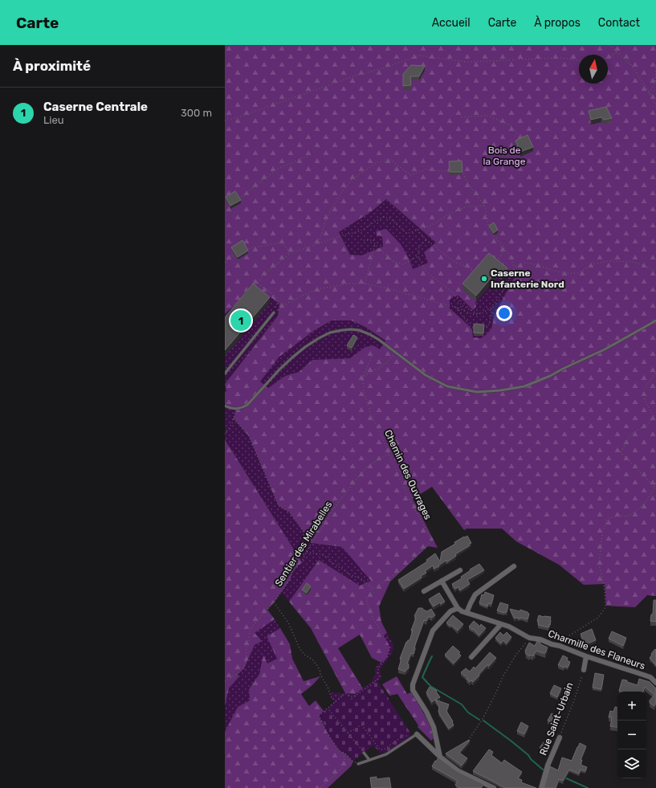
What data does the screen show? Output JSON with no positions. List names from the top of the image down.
{
  "streets": {
    "street": ["Charmille des Flaneurs", "Rue Saint-Urbain"],
    "path": ["Chemin des Ouvrages", "Sentier des Mirabelles"]
  },
  "crossings": [
    ["Chemin des Ouvrages", "Sentier des Mirabelles"]
  ],
  "parks": ["Bois de la Grange"],
  "places": ["Caserne Infanterie Nord"],
  "north": "top",
  "page": {
    "header": "Carte",
    "nav": [
      "Accueil",
      "Carte",
      "À propos",
      "Contact"
    ],
    "heading": "À proximité",
    "list": [
      {
        "mark": "1",
        "name": "Caserne Centrale",
        "note": "Lieu",
        "value": "300 m"
      }
    ],
    "pins": "1",
    "map_buttons": ["+", "−"]
  }
}
